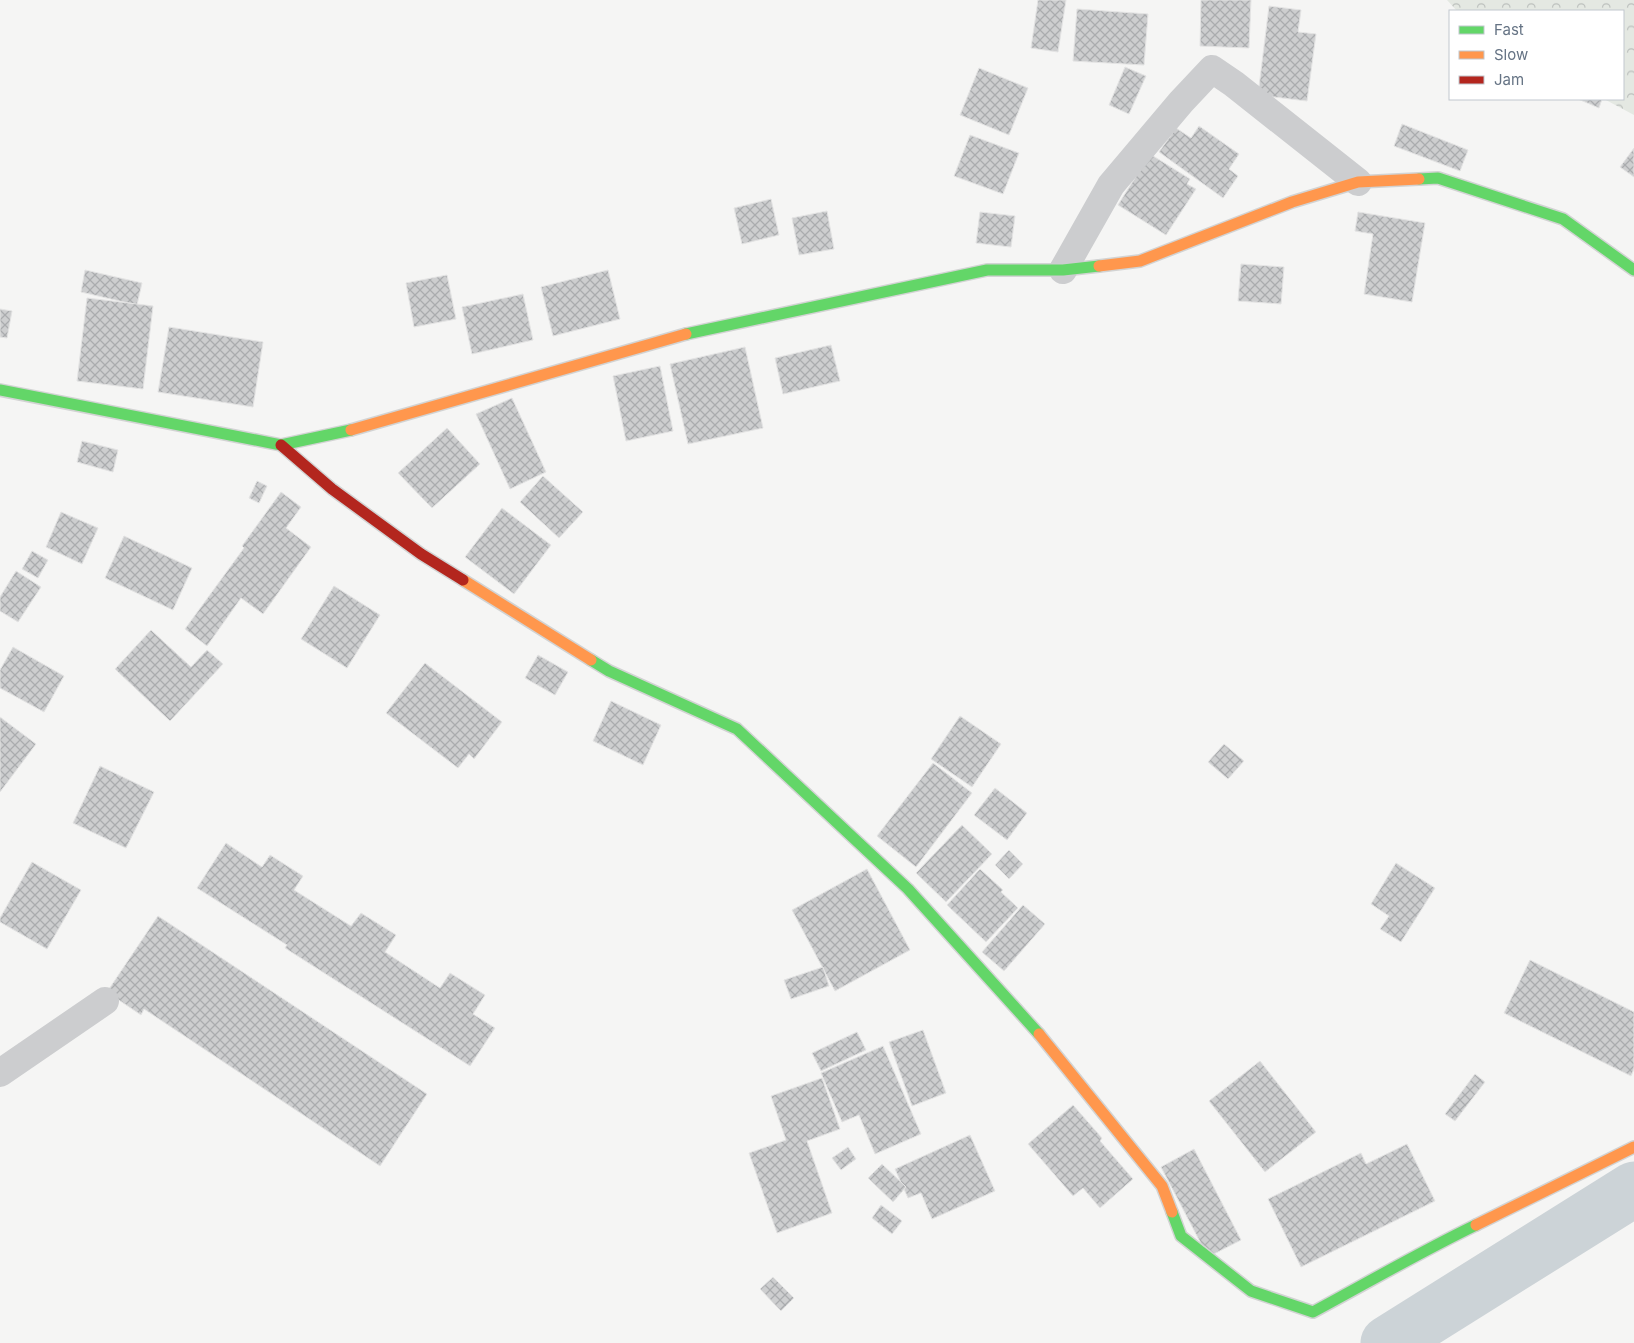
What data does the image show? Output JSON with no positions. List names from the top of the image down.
{
  "legend": ["Fast", "Slow", "Jam"]
}
